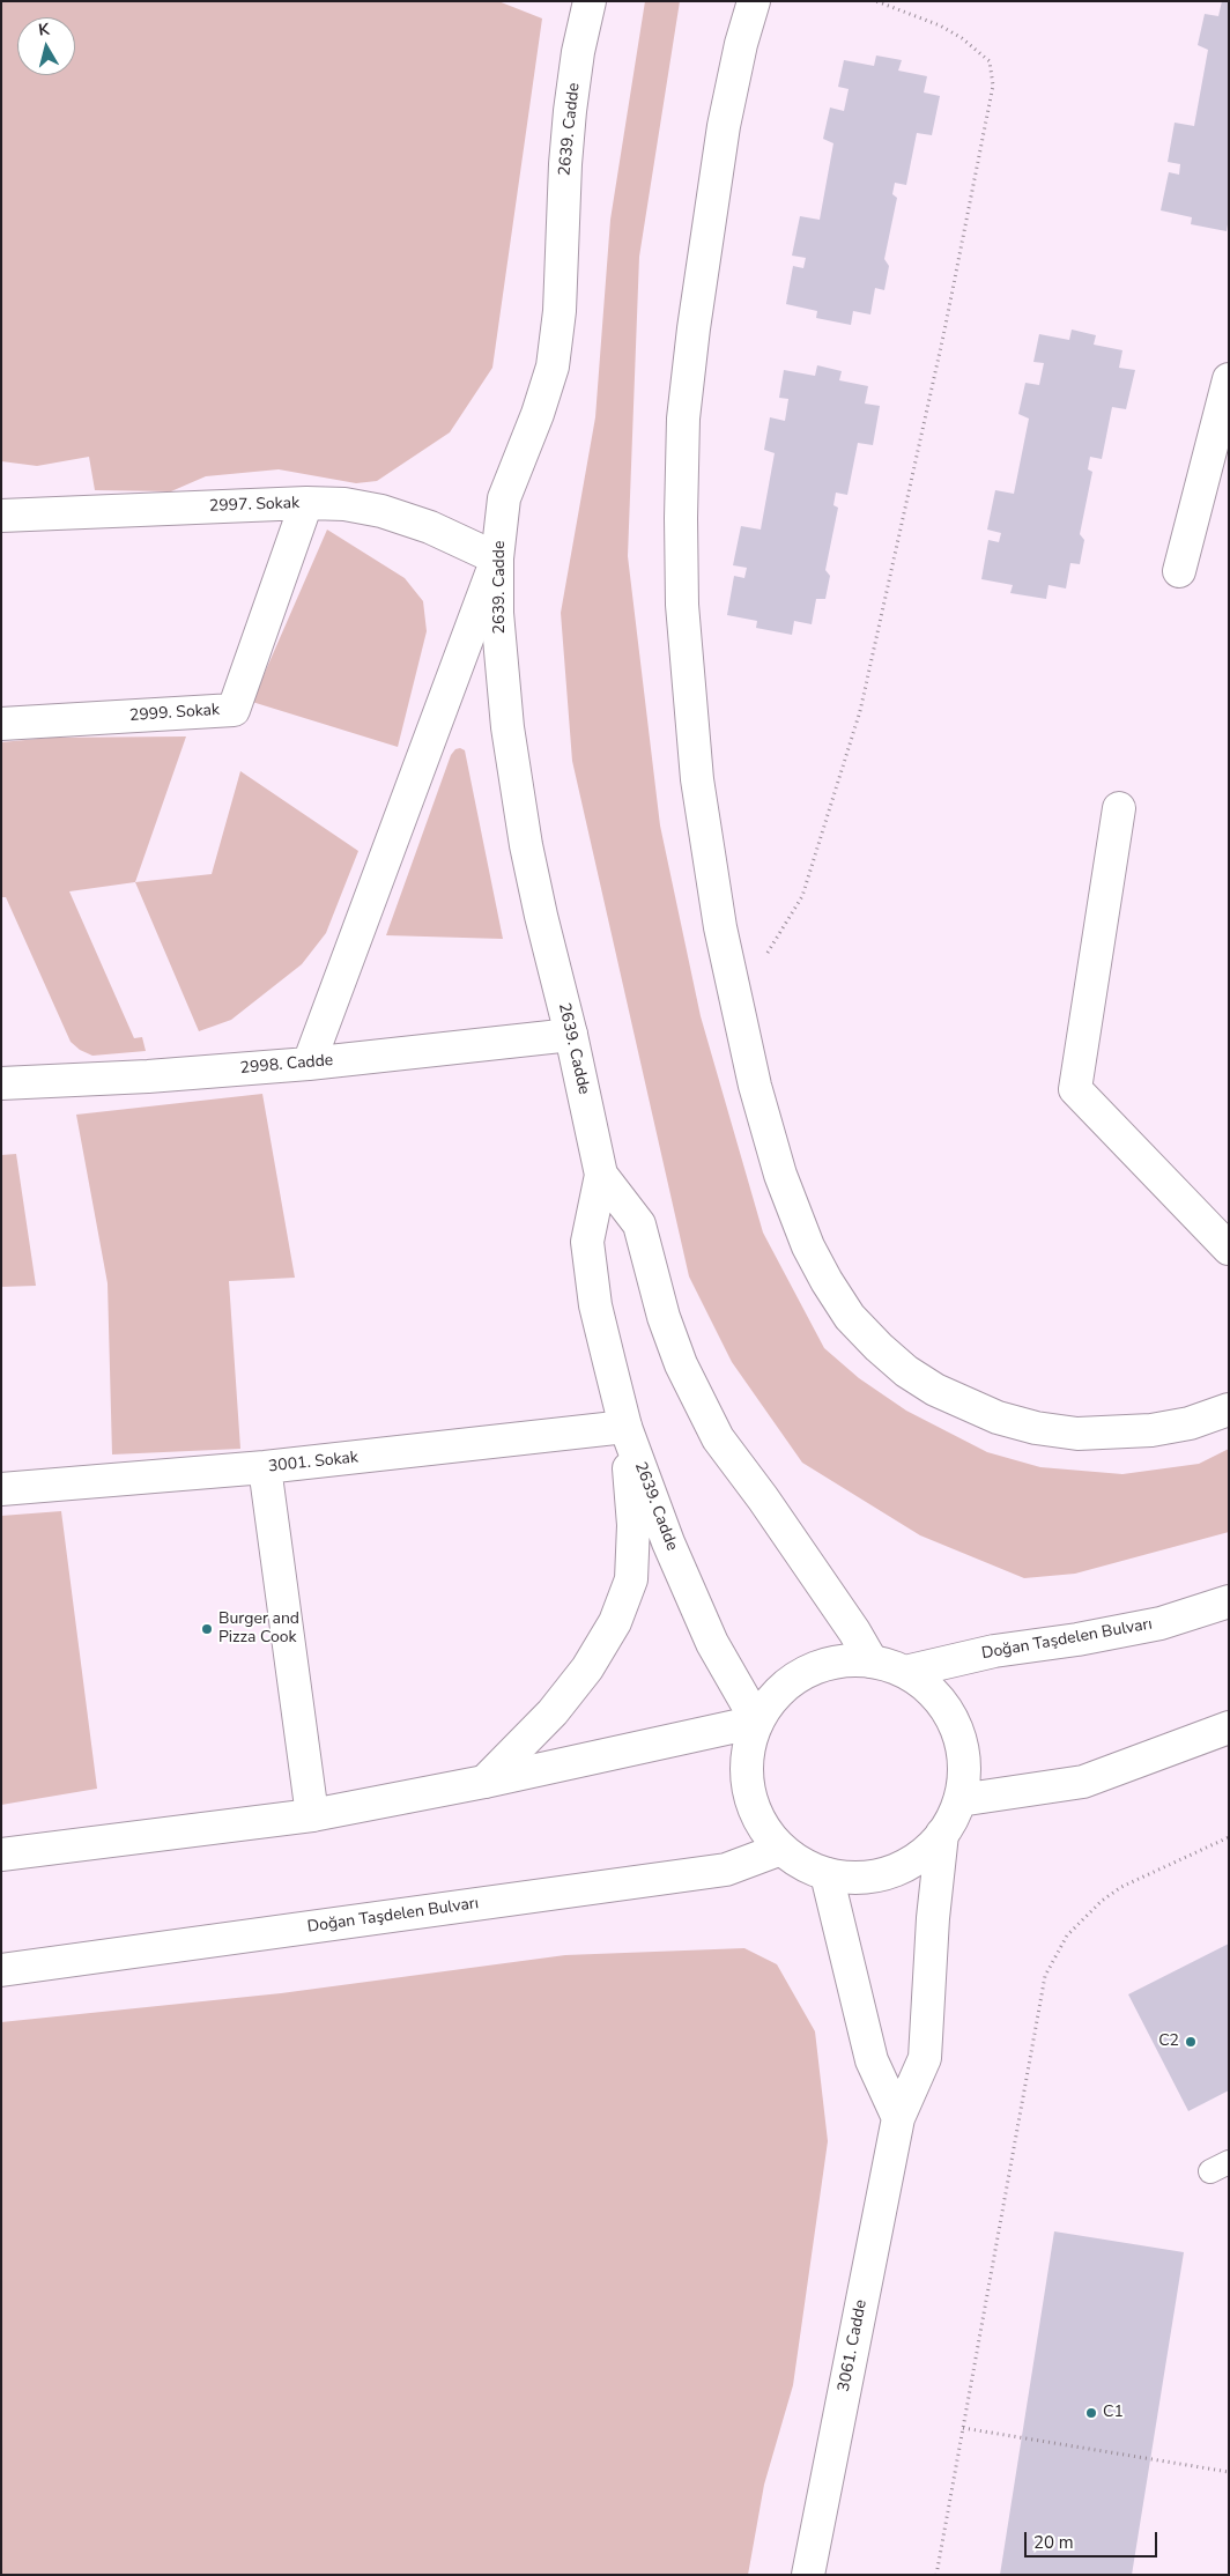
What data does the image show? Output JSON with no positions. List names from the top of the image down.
{
  "streets": {
    "street": [
      "2639. Cadde",
      "2997. Sokak",
      "2999. Sokak",
      "2998. Cadde",
      "3001. Sokak",
      "Doğan Taşdelen Bulvarı",
      "3061. Cadde"
    ]
  },
  "crossings": [
    ["2639. Cadde", "2997. Sokak"],
    ["2639. Cadde", "2998. Cadde"],
    ["2639. Cadde", "3001. Sokak"],
    ["2997. Sokak", "2999. Sokak"]
  ],
  "places": ["Burger and Pizza Cook", "C2", "C1"],
  "scale_bar": "20 m",
  "north": "top"
}
